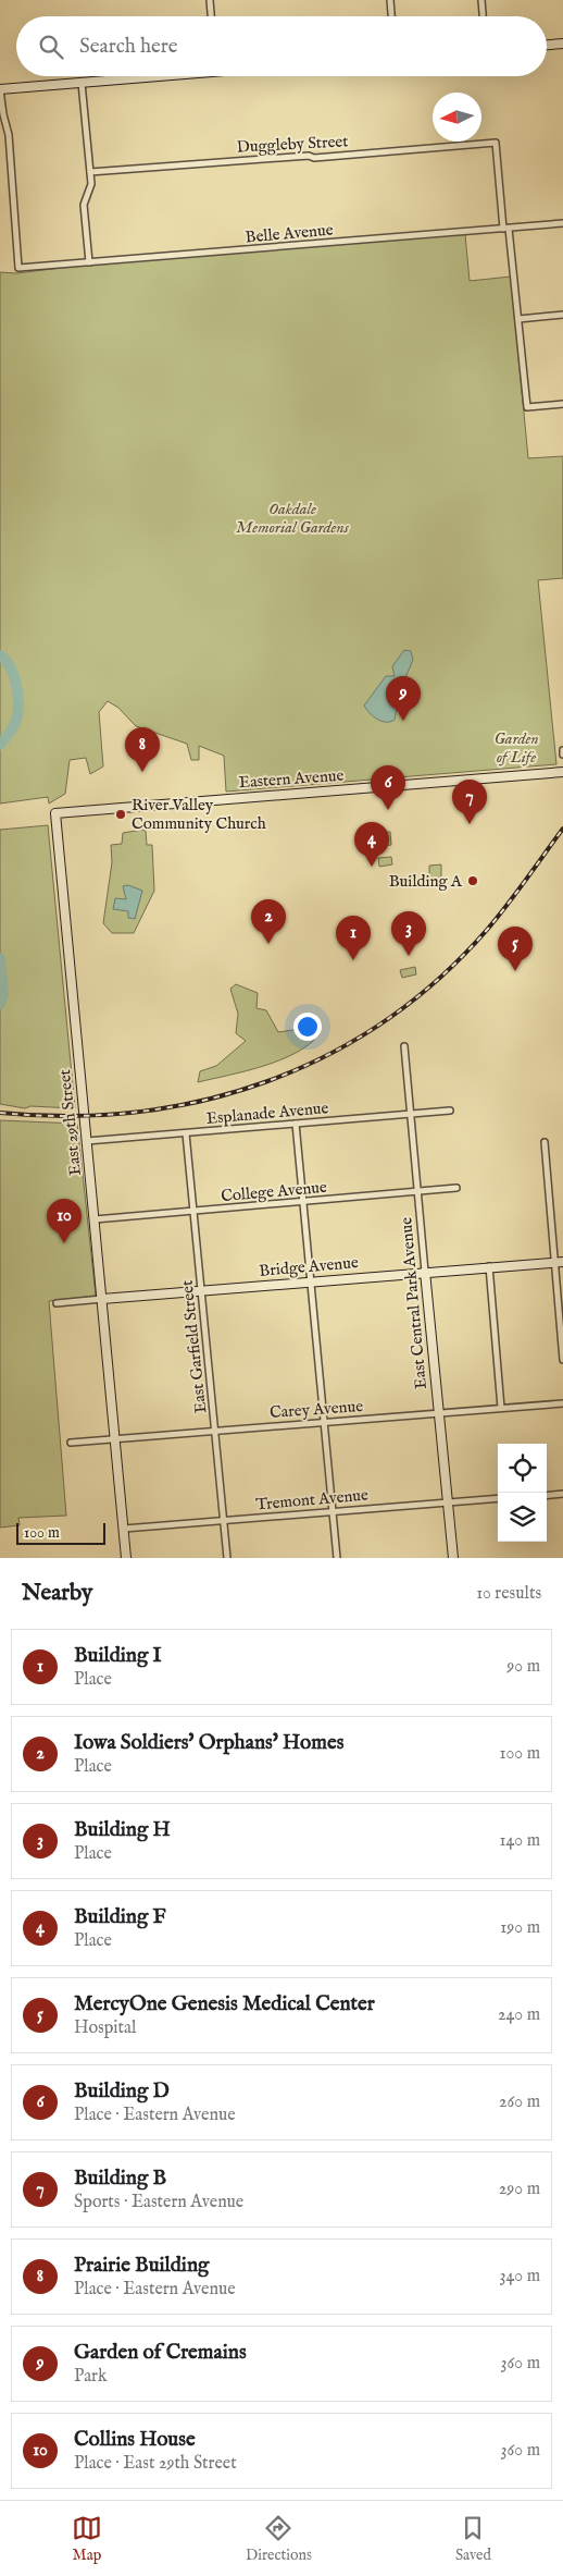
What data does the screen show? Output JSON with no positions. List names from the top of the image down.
{
  "streets": {
    "street": [
      "Duggleby Street",
      "Belle Avenue",
      "Eastern Avenue",
      "Esplanade Avenue",
      "East 29th Street",
      "College Avenue",
      "Bridge Avenue",
      "East Central Park Avenue",
      "East Garfield Street",
      "Carey Avenue",
      "Tremont Avenue"
    ]
  },
  "crossings": [
    ["Duggleby Street", "Belle Avenue"],
    ["Eastern Avenue", "East 29th Street"],
    ["Esplanade Avenue", "East 29th Street"],
    ["Esplanade Avenue", "East Central Park Avenue"],
    ["Esplanade Avenue", "East Garfield Street"],
    ["East 29th Street", "College Avenue"],
    ["East 29th Street", "Bridge Avenue"],
    ["East 29th Street", "Carey Avenue"],
    ["East 29th Street", "Tremont Avenue"],
    ["College Avenue", "East Central Park Avenue"],
    ["College Avenue", "East Garfield Street"],
    ["Bridge Avenue", "East Central Park Avenue"],
    ["Bridge Avenue", "East Garfield Street"],
    ["East Central Park Avenue", "Carey Avenue"],
    ["East Central Park Avenue", "Tremont Avenue"],
    ["East Garfield Street", "Carey Avenue"],
    ["East Garfield Street", "Tremont Avenue"]
  ],
  "parks": ["Oakdale Memorial Gardens", "Garden of Life"],
  "places": ["River Valley Community Church", "Building A"],
  "scale_bar": "100 m",
  "north": "left",
  "page": {
    "search": "Search here",
    "pins": [
      "9",
      "8",
      "6",
      "7",
      "4",
      "2",
      "3",
      "1",
      "5",
      "10"
    ],
    "scale": "100 m",
    "heading": ["Nearby", "10 results"],
    "list": [
      {
        "mark": "1",
        "name": "Building I",
        "note": "Place",
        "value": "90 m"
      },
      {
        "mark": "2",
        "name": "Iowa Soldiers' Orphans' Homes",
        "note": "Place",
        "value": "100 m"
      },
      {
        "mark": "3",
        "name": "Building H",
        "note": "Place",
        "value": "140 m"
      },
      {
        "mark": "4",
        "name": "Building F",
        "note": "Place",
        "value": "190 m"
      },
      {
        "mark": "5",
        "name": "MercyOne Genesis Medical Center",
        "note": "Hospital",
        "value": "240 m"
      },
      {
        "mark": "6",
        "name": "Building D",
        "note": "Place · Eastern Avenue",
        "value": "260 m"
      },
      {
        "mark": "7",
        "name": "Building B",
        "note": "Sports · Eastern Avenue",
        "value": "290 m"
      },
      {
        "mark": "8",
        "name": "Prairie Building",
        "note": "Place · Eastern Avenue",
        "value": "340 m"
      },
      {
        "mark": "9",
        "name": "Garden of Cremains",
        "note": "Park",
        "value": "360 m"
      },
      {
        "mark": "10",
        "name": "Collins House",
        "note": "Place · East 29th Street",
        "value": "360 m"
      }
    ],
    "nav": ["Map", "Directions", "Saved"]
  }
}
